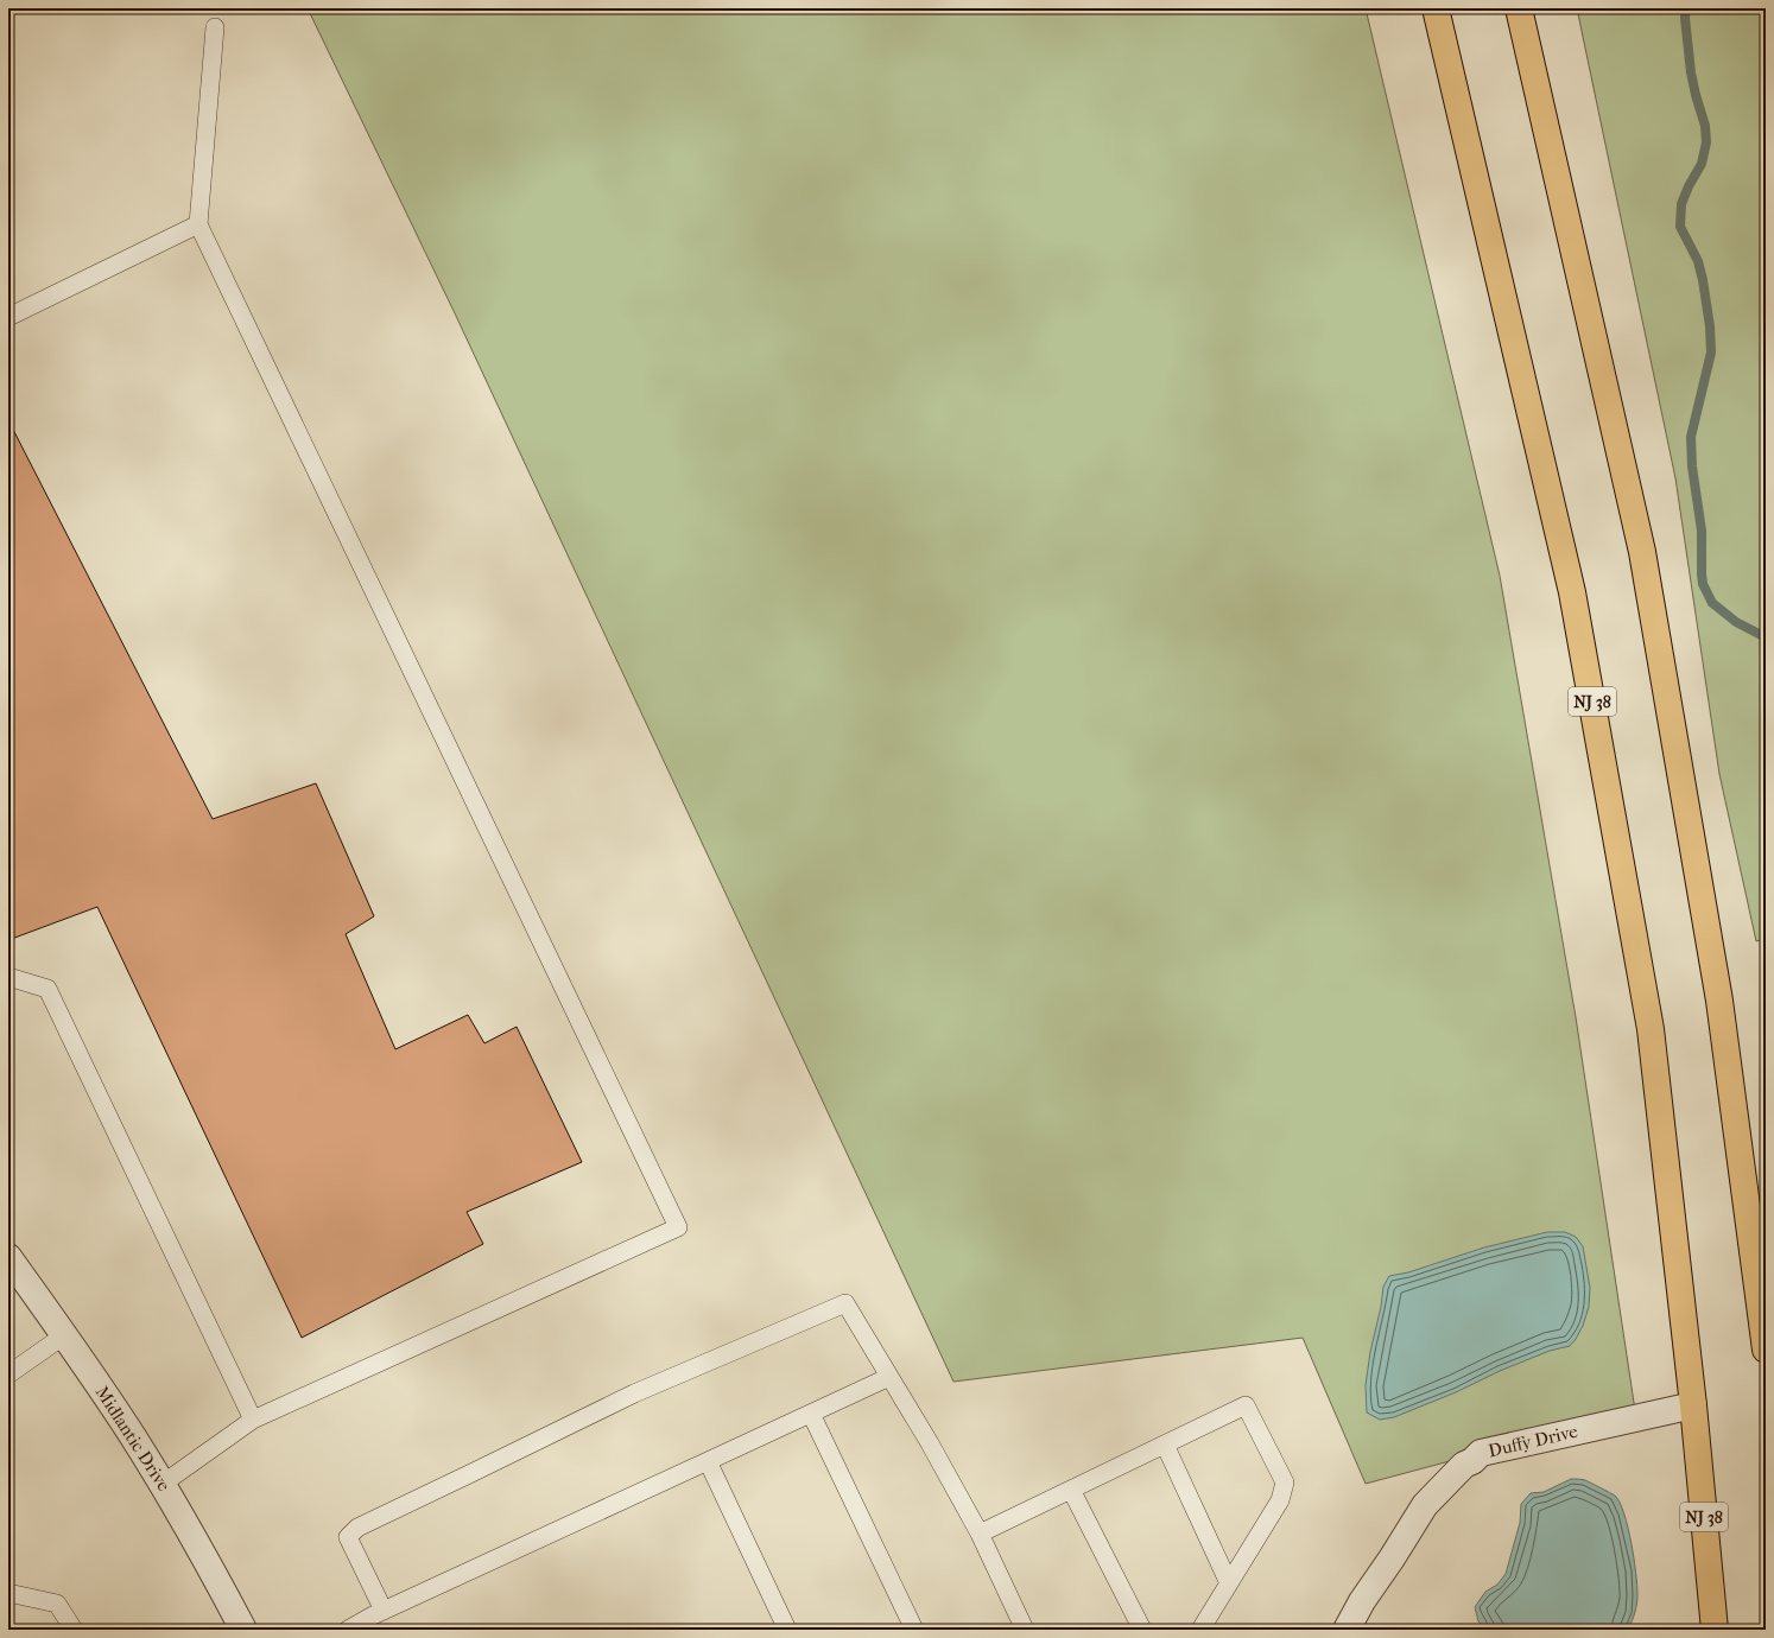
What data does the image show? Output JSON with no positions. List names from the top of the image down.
{
  "streets": {
    "highway": ["NJ 38"],
    "street": ["Midlantic Drive", "Duffy Drive"]
  },
  "crossings": [
    ["NJ 38", "Duffy Drive"]
  ]
}
